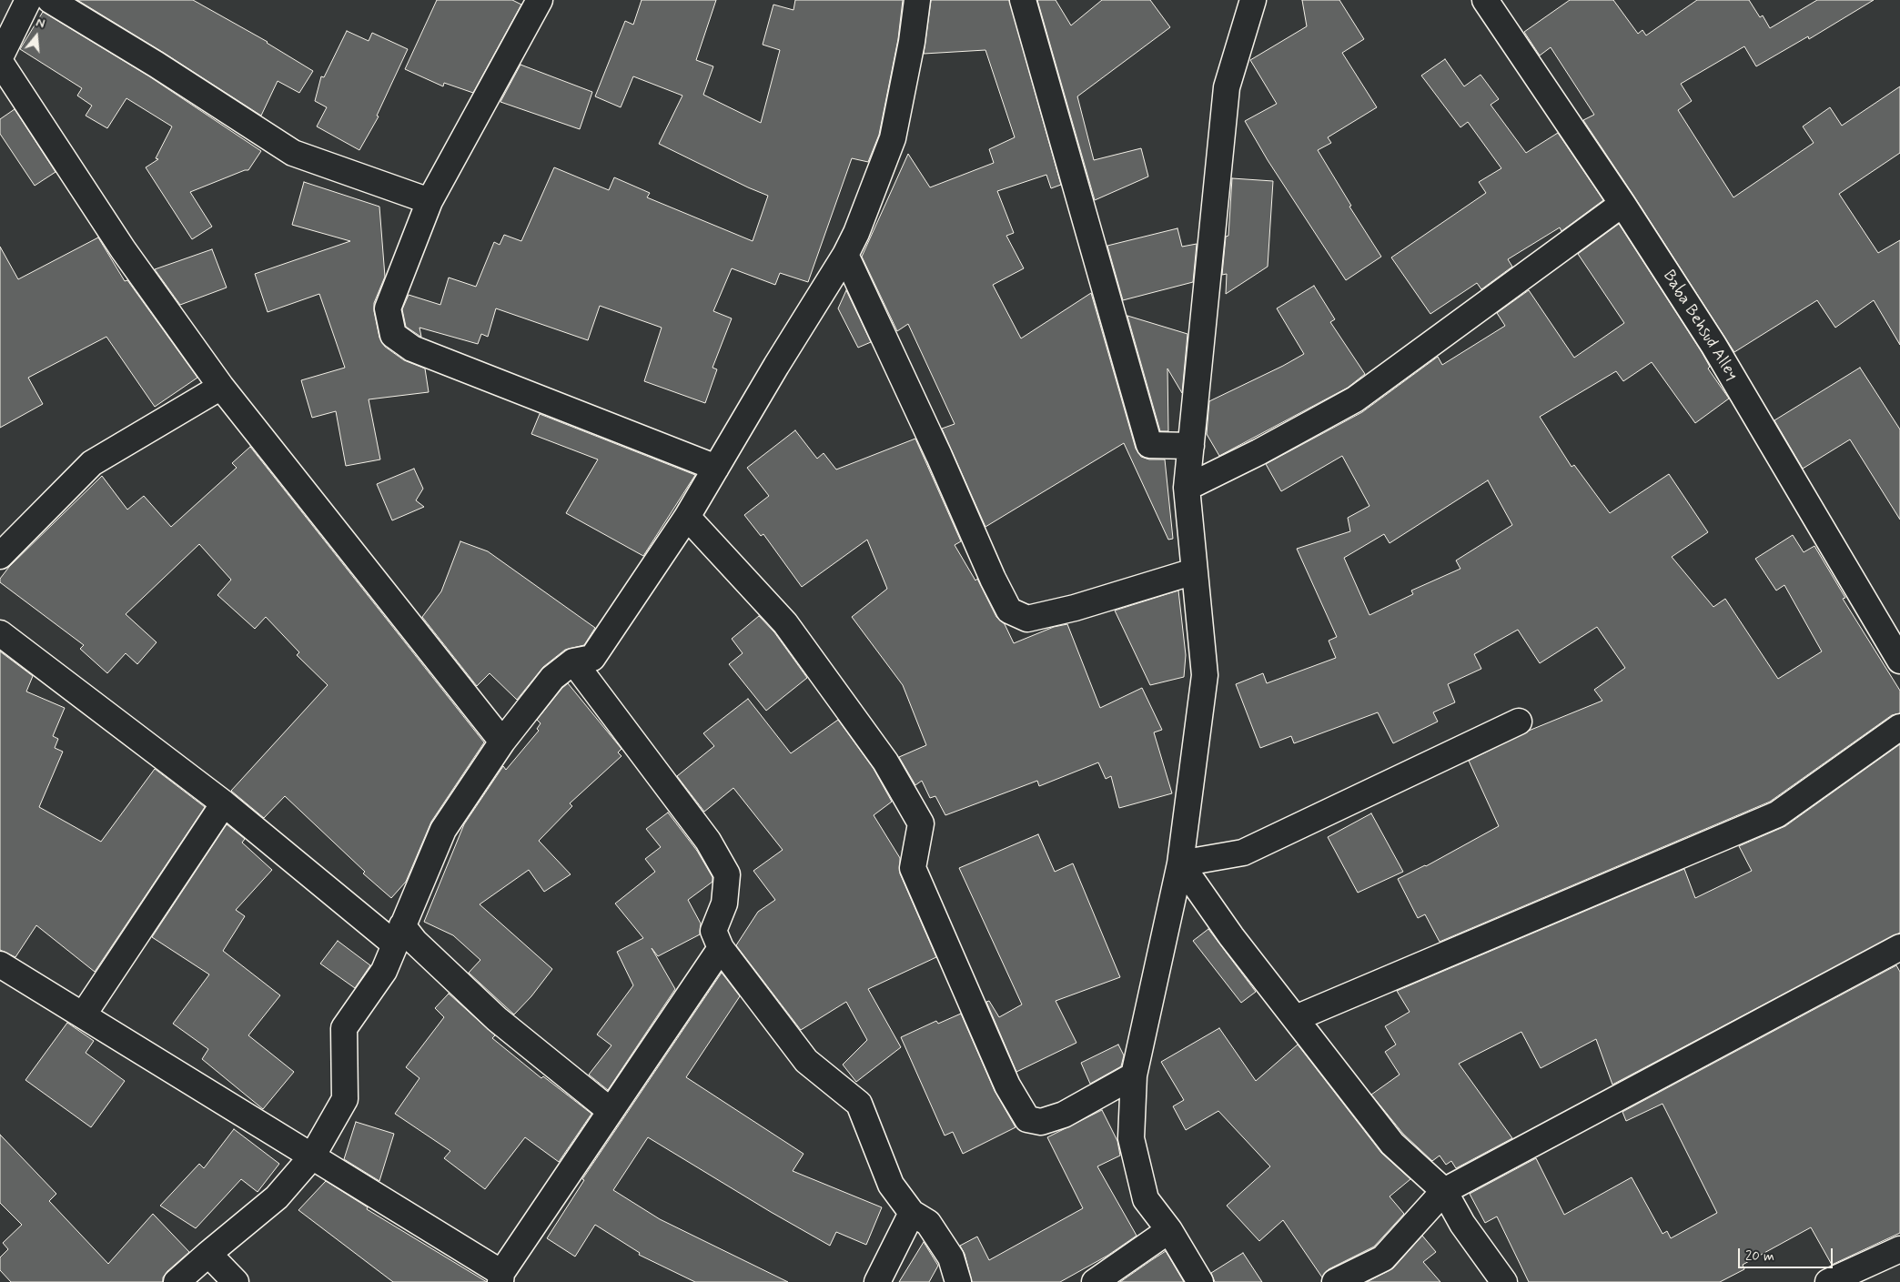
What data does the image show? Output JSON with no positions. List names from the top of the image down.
{
  "streets": {
    "street": ["Baba Behsud Alley"]
  },
  "scale_bar": "20 m",
  "north": "top"
}
